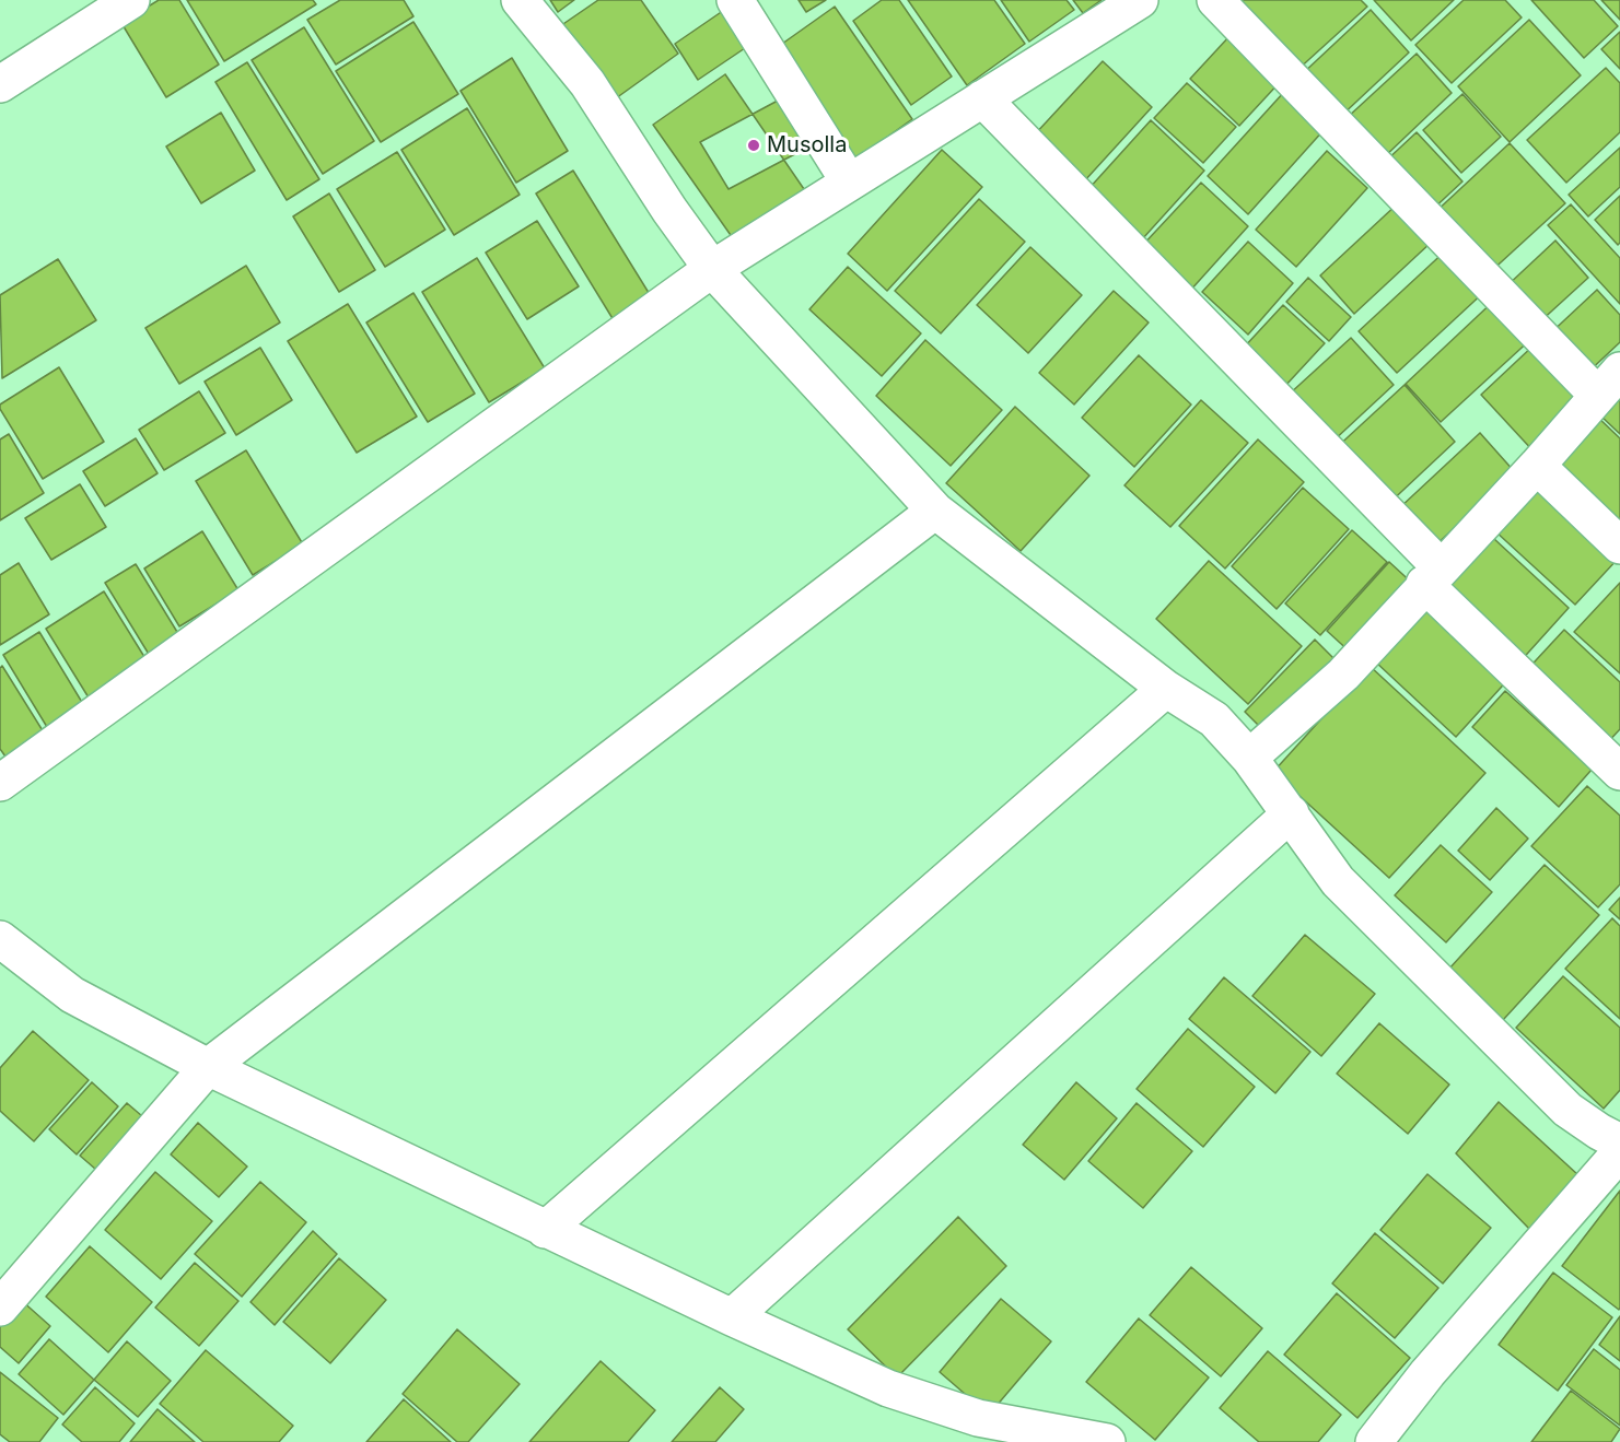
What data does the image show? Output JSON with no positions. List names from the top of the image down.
{
  "places": ["Musolla"]
}
